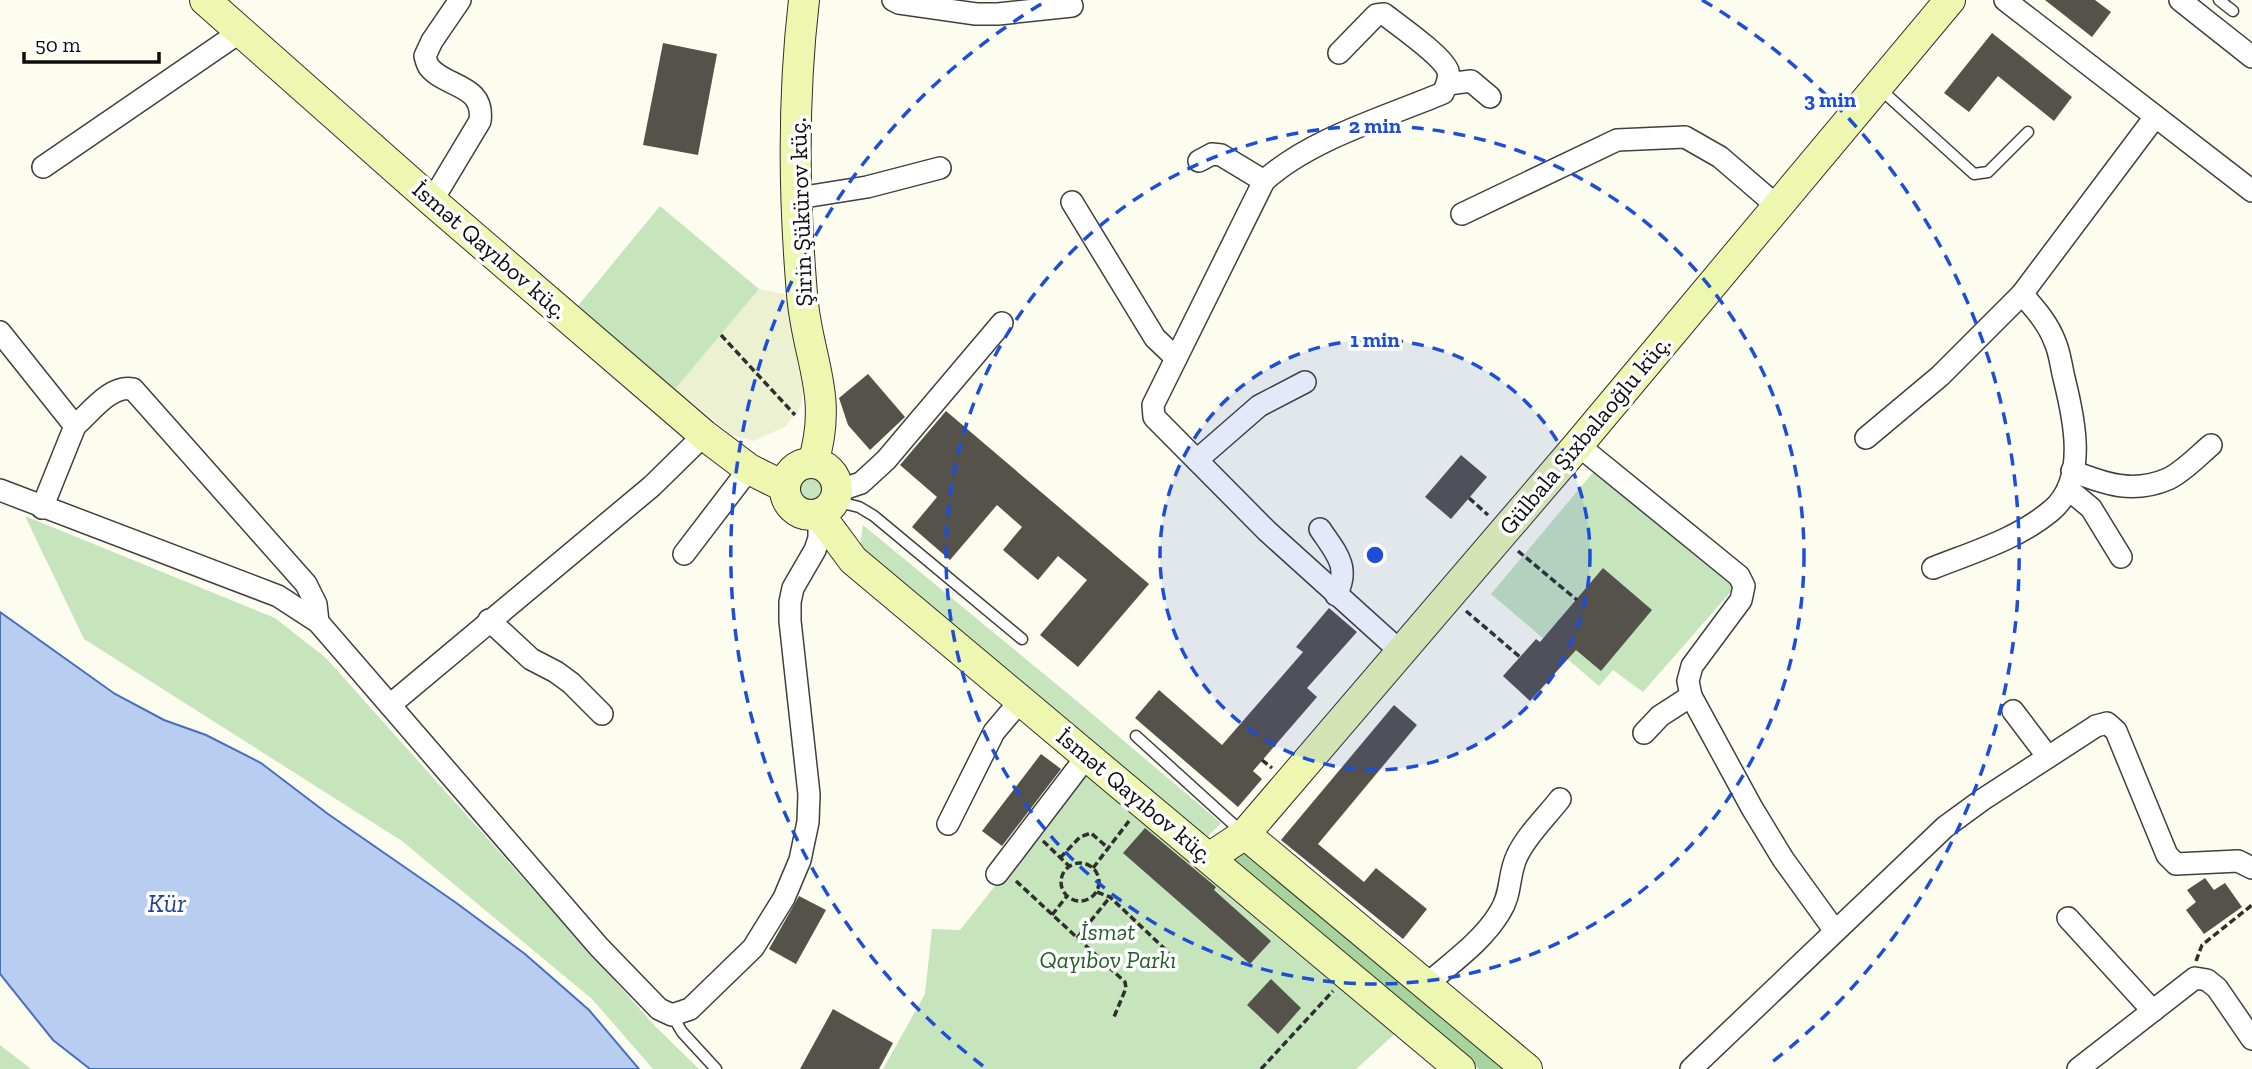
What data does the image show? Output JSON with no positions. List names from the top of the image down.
{
  "streets": {
    "street": ["Şirin Şükürov küç.", "İsmət Qayıbov küç.", "Gülbala Şıxbalaoğlu küç."]
  },
  "crossings": [
    ["Şirin Şükürov küç.", "İsmət Qayıbov küç."],
    ["İsmət Qayıbov küç.", "Gülbala Şıxbalaoğlu küç."]
  ],
  "water": ["Kür"],
  "parks": ["İsmət Qayıbov Parkı"],
  "scale_bar": "50 m",
  "rings": ["3 min", "2 min", "1 min"]
}
